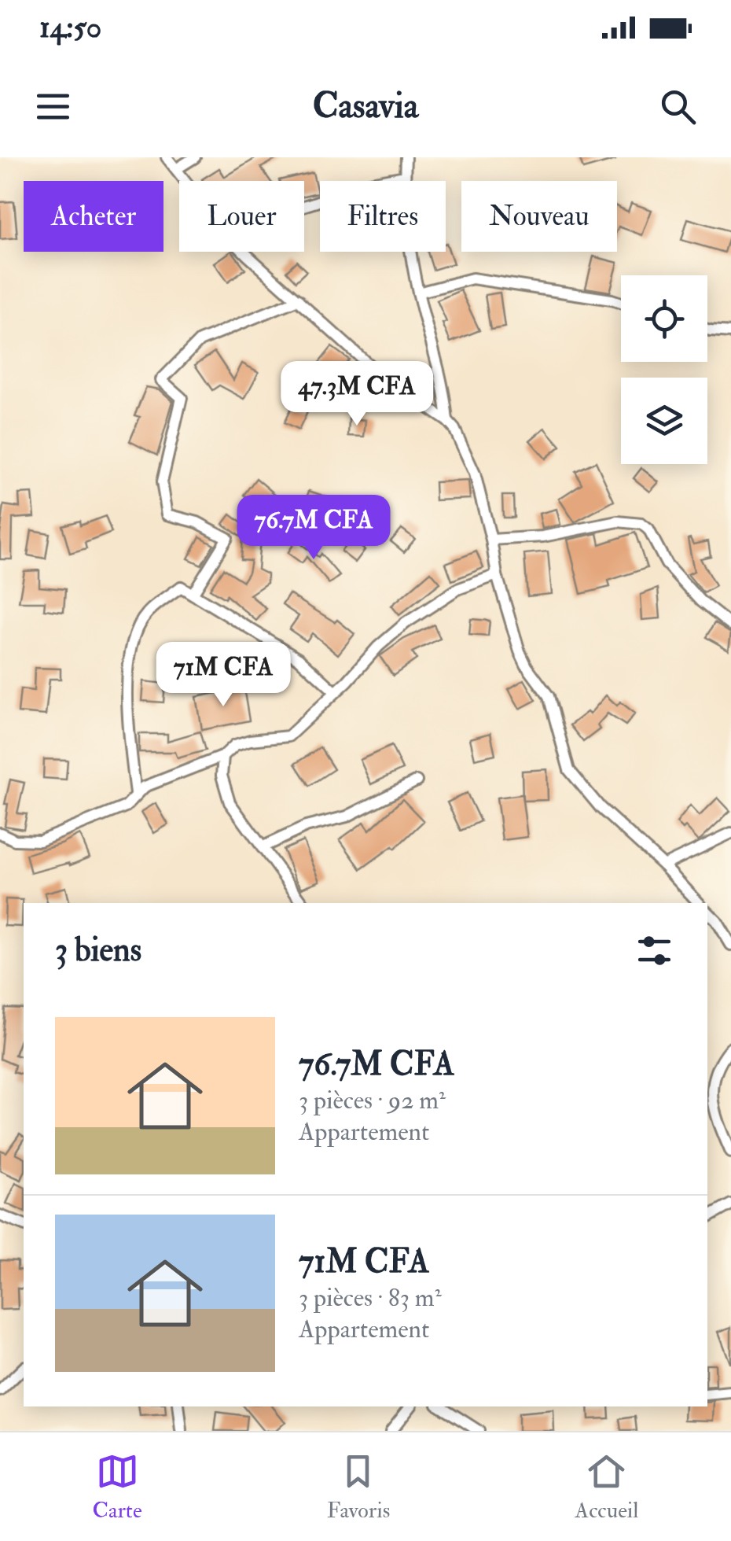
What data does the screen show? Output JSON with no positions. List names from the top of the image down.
{
  "page": {
    "status": "14:50",
    "header": "Casavia",
    "chip": [
      "Acheter",
      "Louer",
      "Filtres",
      "Nouveau"
    ],
    "price": ["47.3M CFA", "76.7M CFA", "71M CFA"],
    "heading": "3 biens",
    "list": [
      {
        "name": "76.7M CFA",
        "note": "3 pièces · 92 m² · Appartement"
      },
      {
        "name": "71M CFA",
        "note": "3 pièces · 83 m² · Appartement"
      }
    ],
    "tabs": ["Carte", "Favoris", "Accueil"]
  }
}
